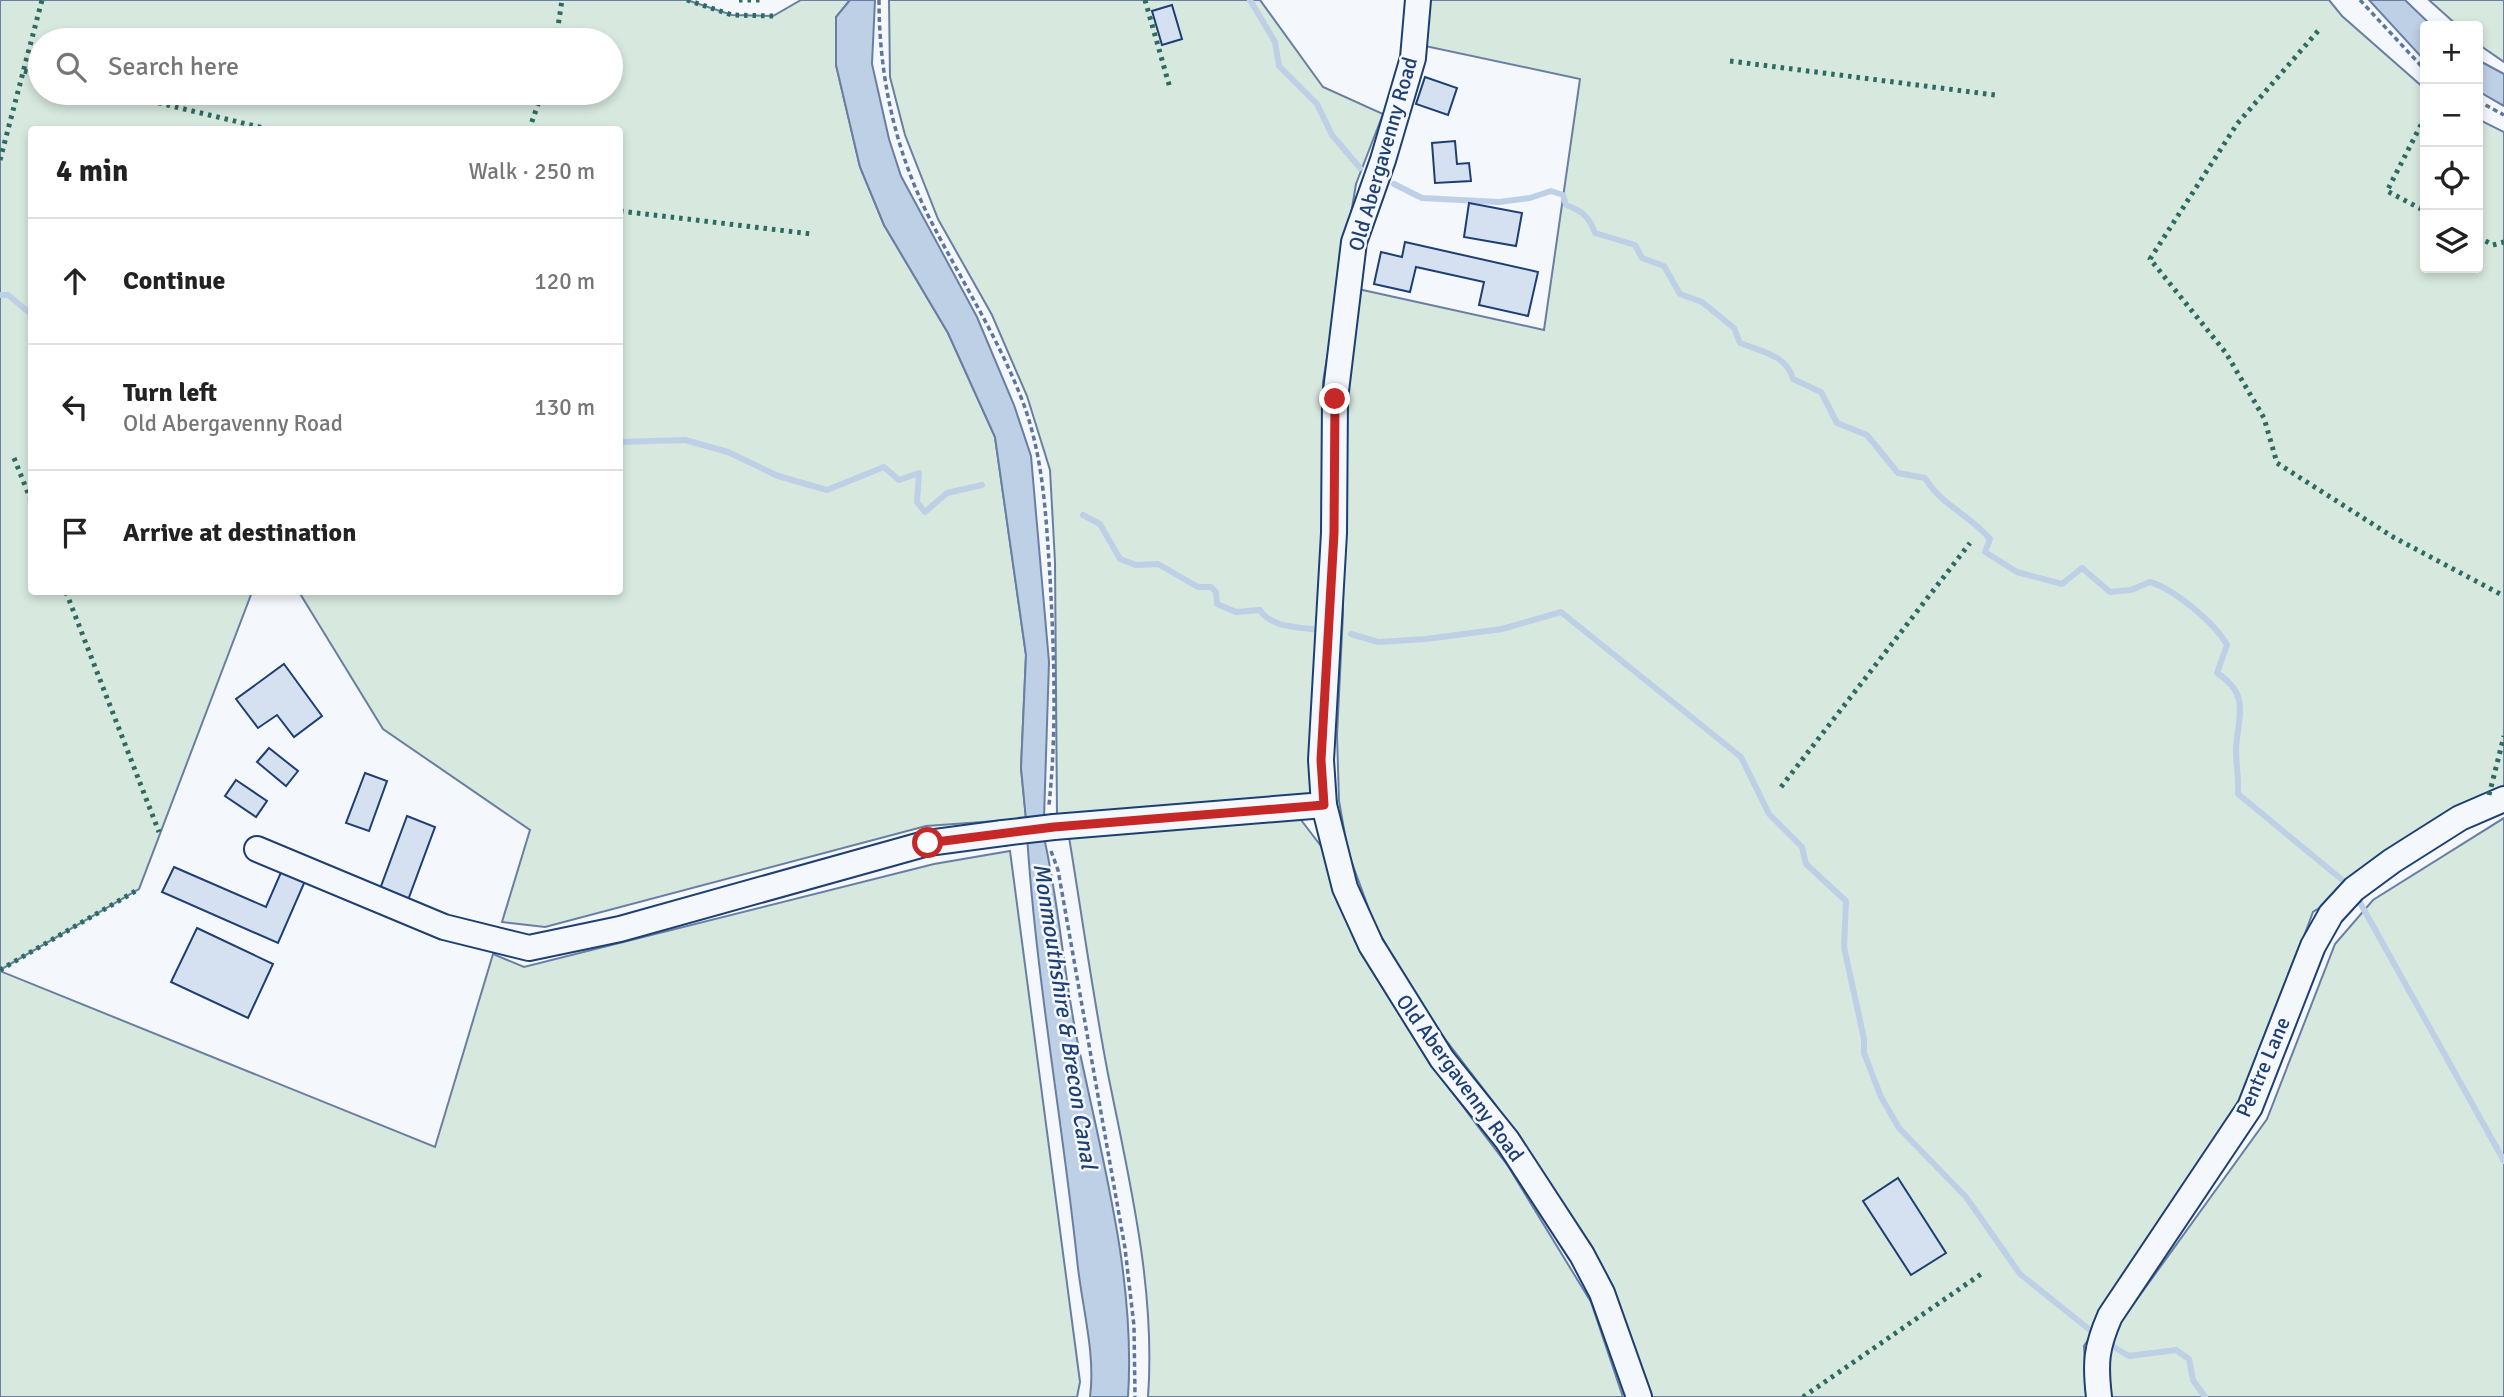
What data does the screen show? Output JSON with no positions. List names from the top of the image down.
{
  "streets": {
    "street": ["Old Abergavenny Road", "Pentre Lane"]
  },
  "water": ["Monmouthshire & Brecon Canal"],
  "page": {
    "map_buttons": ["+", "−"],
    "search": "Search here",
    "heading": ["4 min", "Walk · 250 m"],
    "list": [
      ["Continue", "120 m"],
      ["Turn left", "Old Abergavenny Road", "130 m"],
      "Arrive at destination"
    ]
  }
}
